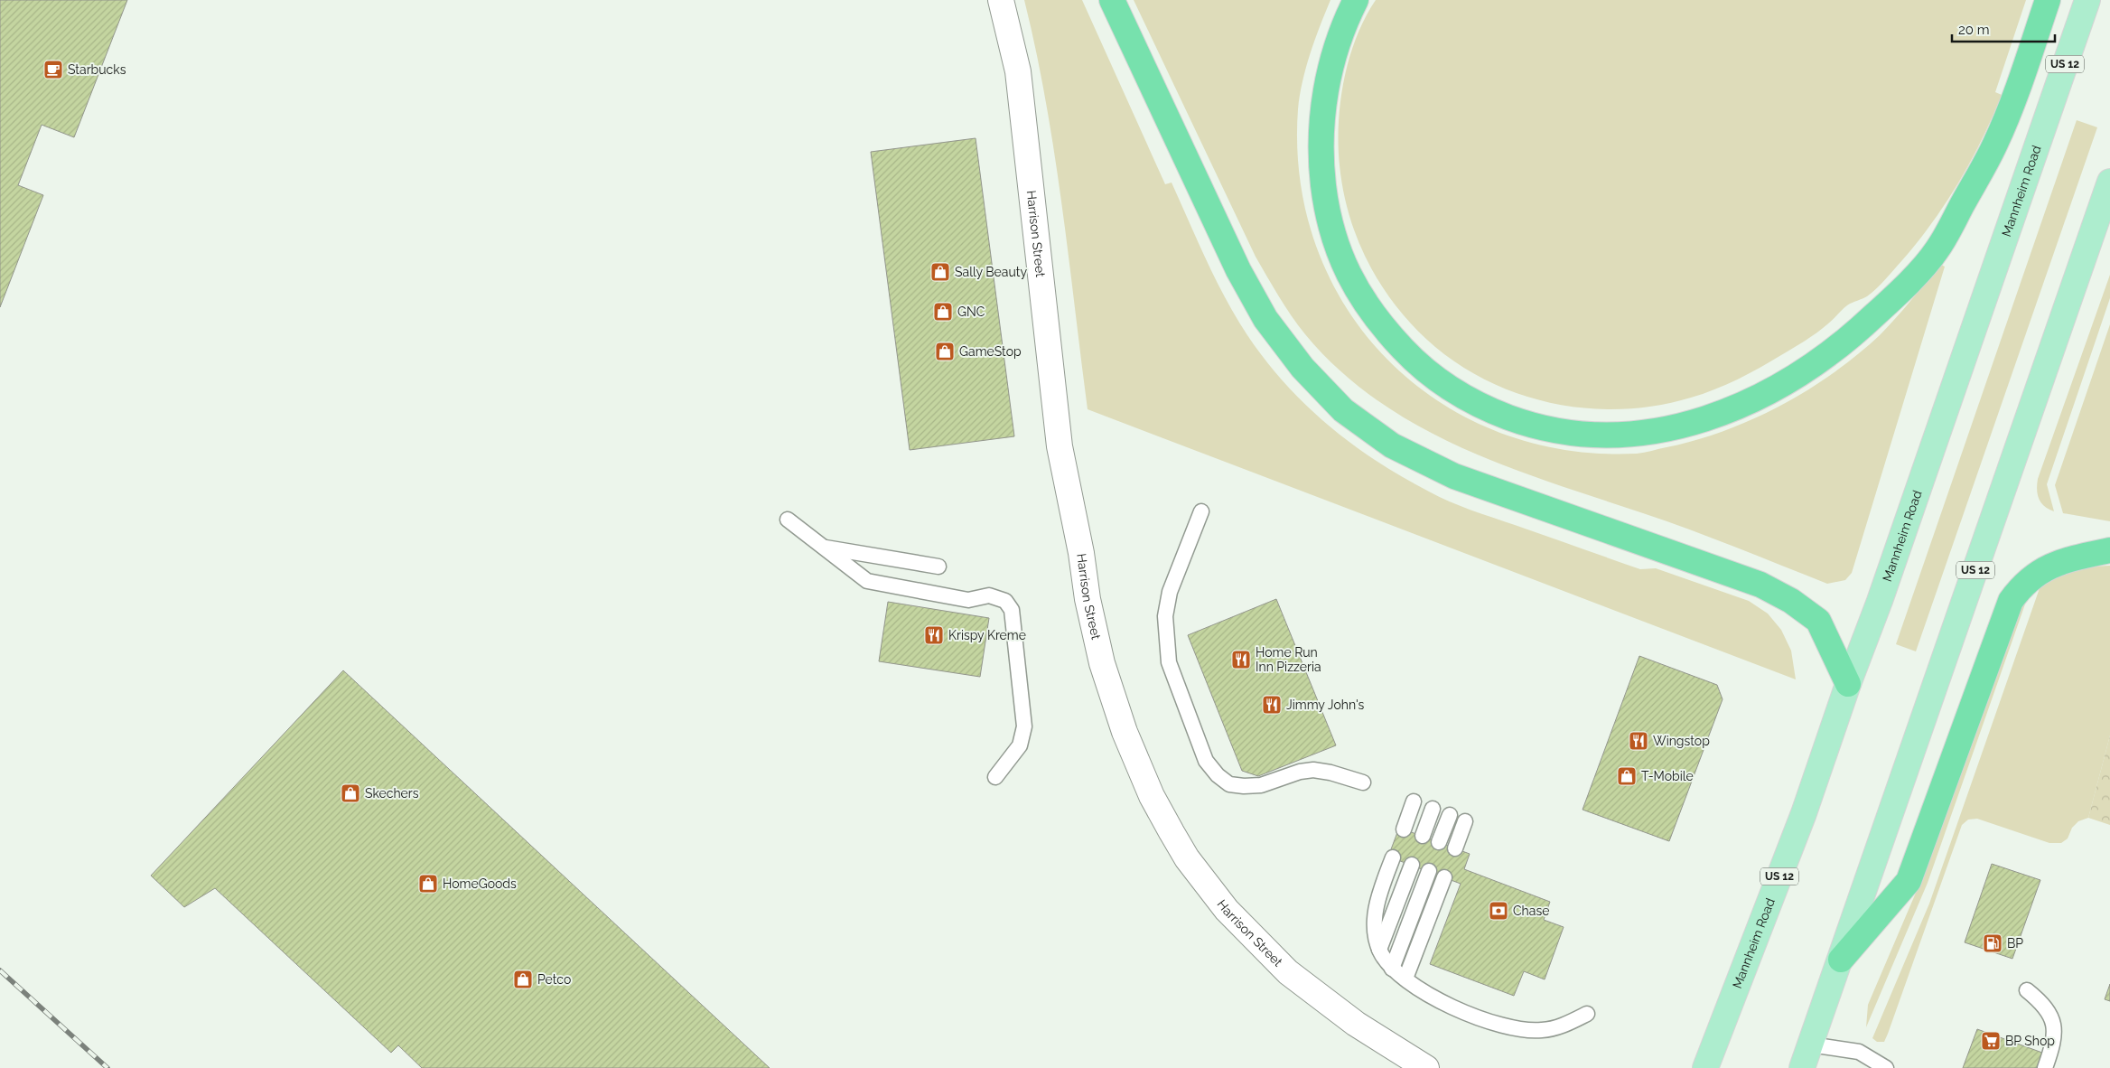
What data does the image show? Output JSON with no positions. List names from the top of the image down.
{
  "streets": {
    "main road": ["US 12", "Mannheim Road", "Harrison Street"]
  },
  "places": {
    "cafe": ["Starbucks"],
    "shop": [
      "Sally Beauty",
      "GNC",
      "GameStop",
      "T-Mobile",
      "Skechers",
      "HomeGoods",
      "Petco"
    ],
    "restaurant": [
      "Krispy Kreme",
      "Home Run Inn Pizzeria",
      "Jimmy John's",
      "Wingstop"
    ],
    "bank": ["Chase"],
    "fuel station": ["BP"],
    "supermarket": ["BP Shop"]
  },
  "scale_bar": "20 m"
}
